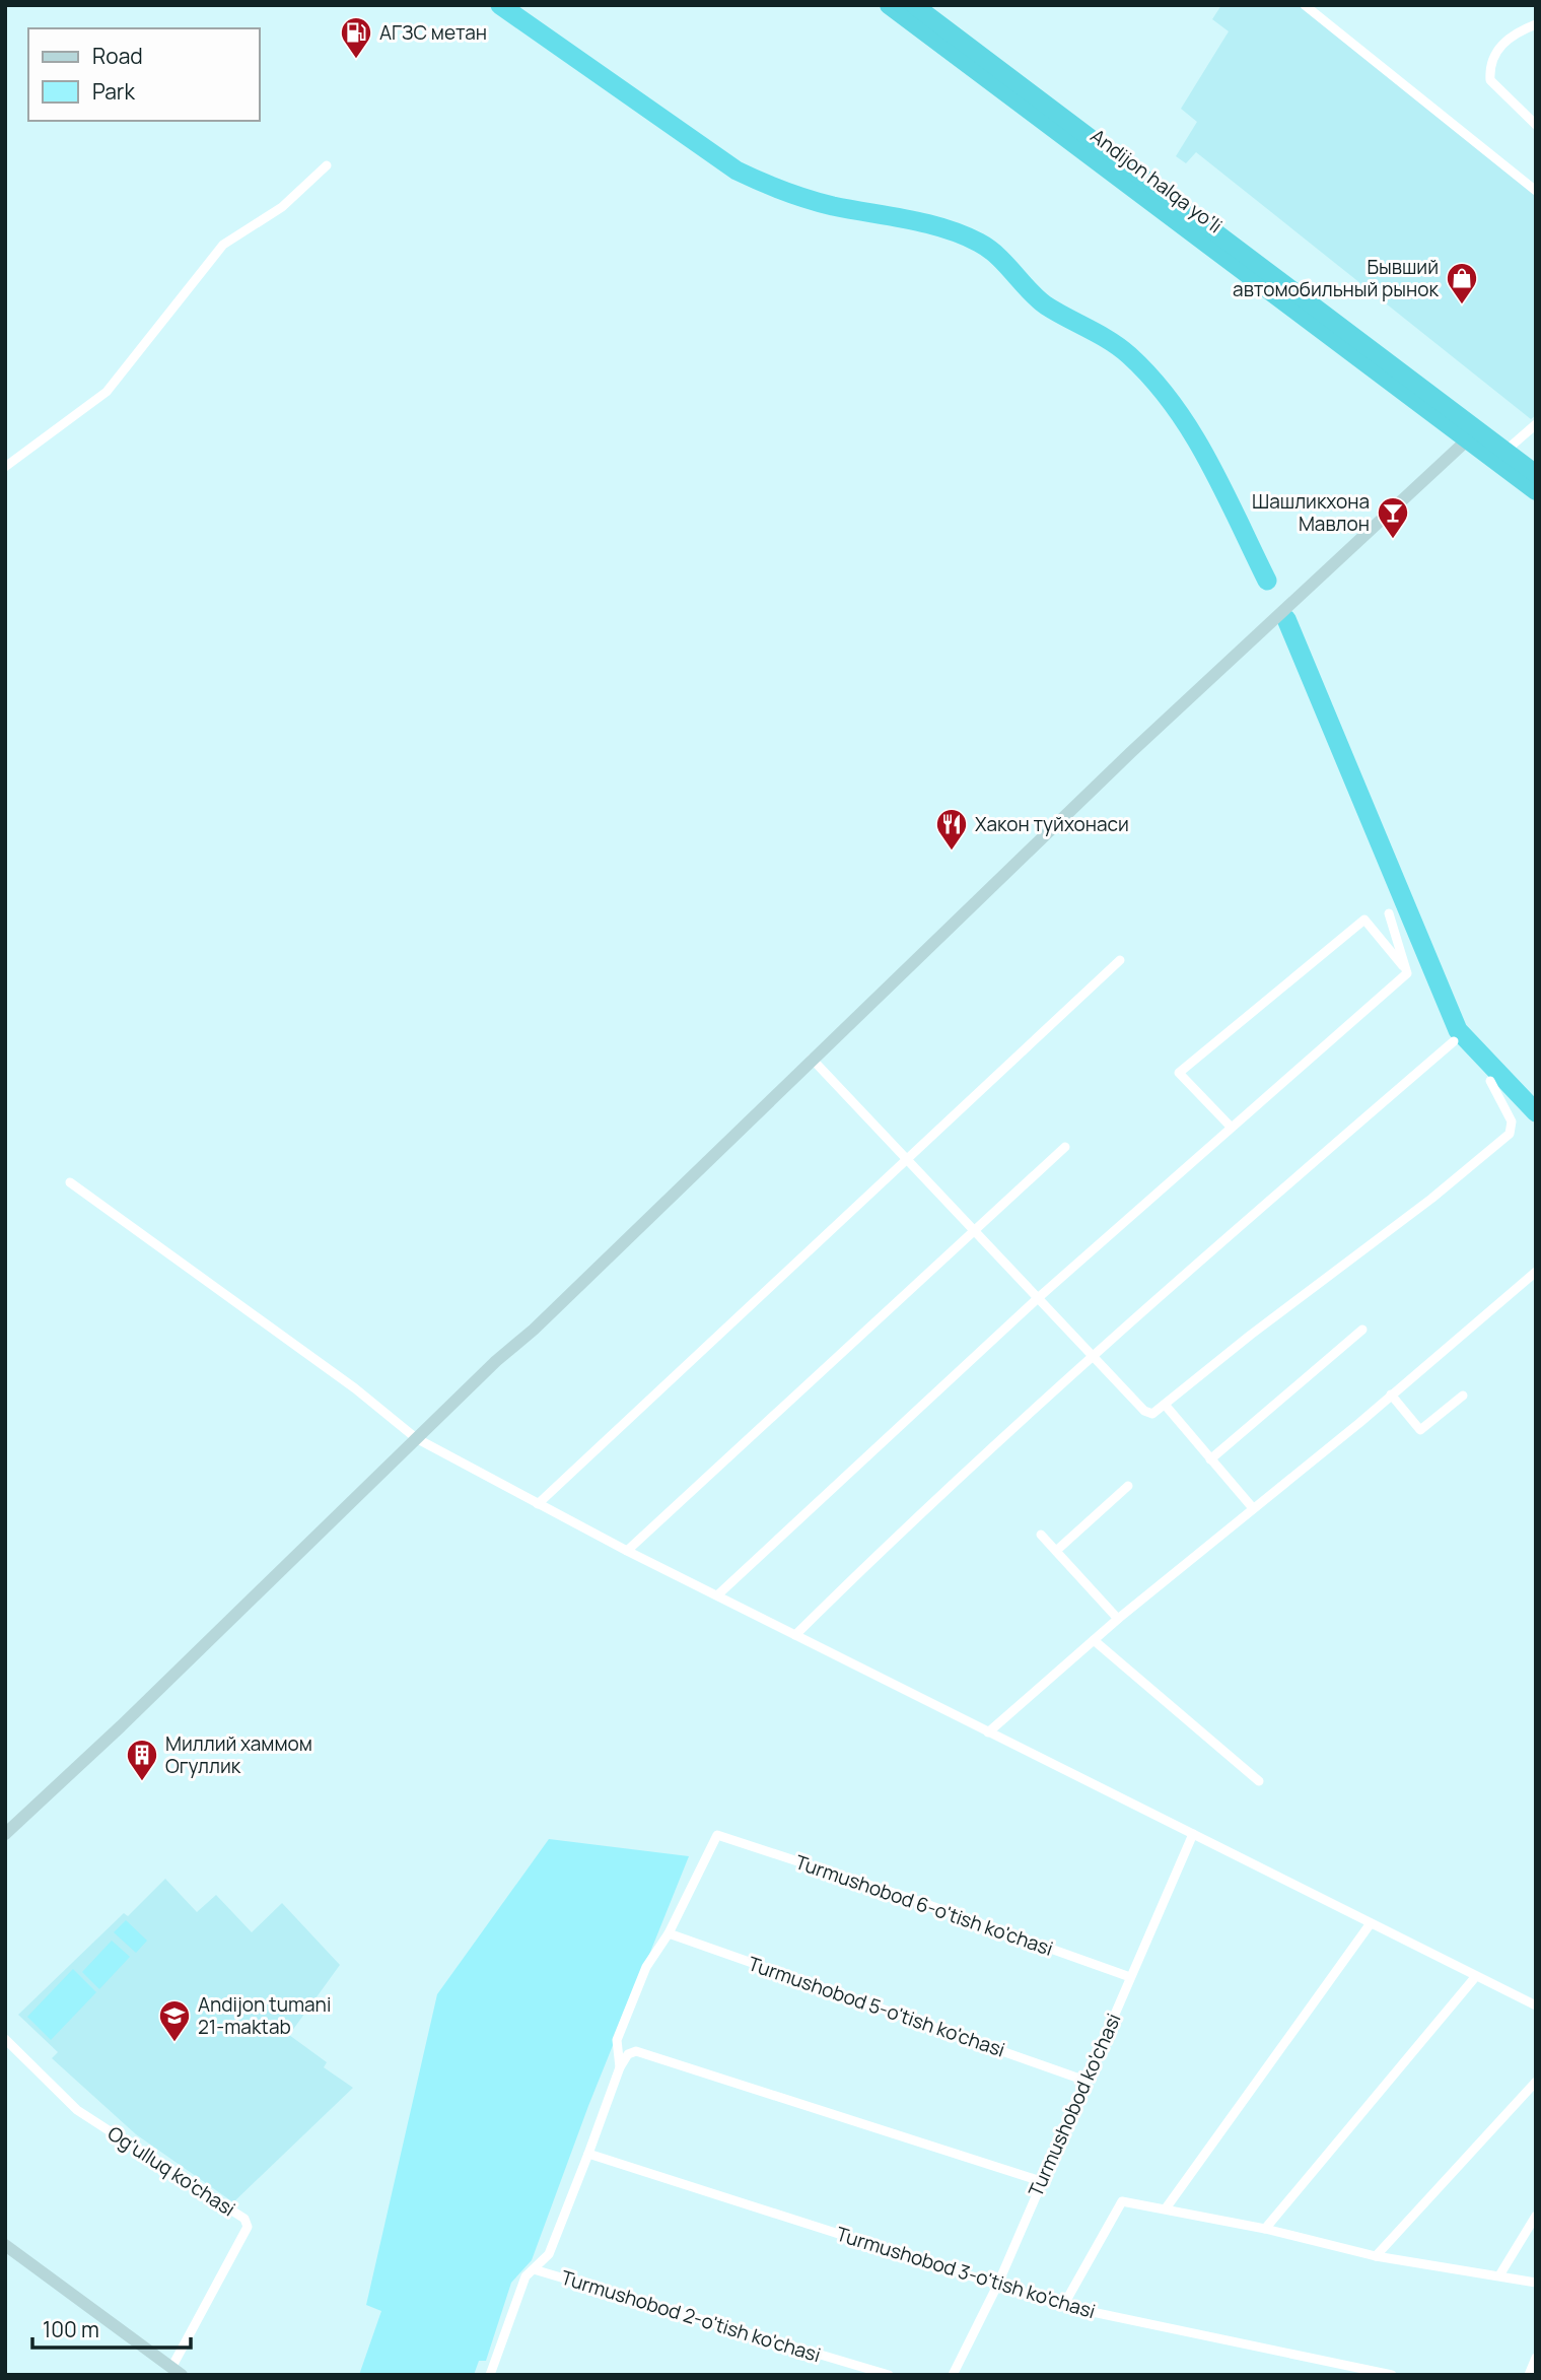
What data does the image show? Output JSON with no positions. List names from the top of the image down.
{
  "streets": {
    "highway": ["Andijon halqa yo‘li"],
    "street": [
      "Turmushobod 6-o'tish ko'chasi",
      "Turmushobod 5-o'tish ko'chasi",
      "Turmushobod ko'chasi",
      "Og'ulluq ko'chasi",
      "Turmushobod 3-o'tish ko'chasi",
      "Turmushobod 2-o'tish ko'chasi"
    ]
  },
  "crossings": [
    ["Turmushobod 6-o'tish ko'chasi", "Turmushobod 5-o'tish ko'chasi"],
    ["Turmushobod 6-o'tish ko'chasi", "Turmushobod ko'chasi"],
    ["Turmushobod 5-o'tish ko'chasi", "Turmushobod ko'chasi"],
    ["Turmushobod ko'chasi", "Turmushobod 3-o'tish ko'chasi"]
  ],
  "places": {
    "fuel station": ["АГЗС метан"],
    "shop": ["Бывший автомобильный рынок"],
    "bar": ["Шашликхона Мавлон"],
    "restaurant": ["Хакон туйхонаси"],
    "building": ["Миллий хаммом Огуллик"],
    "school or university": ["Andijon tumani 21-maktab"]
  },
  "legend": ["Road", "Park"],
  "scale_bar": "100 m"
}
